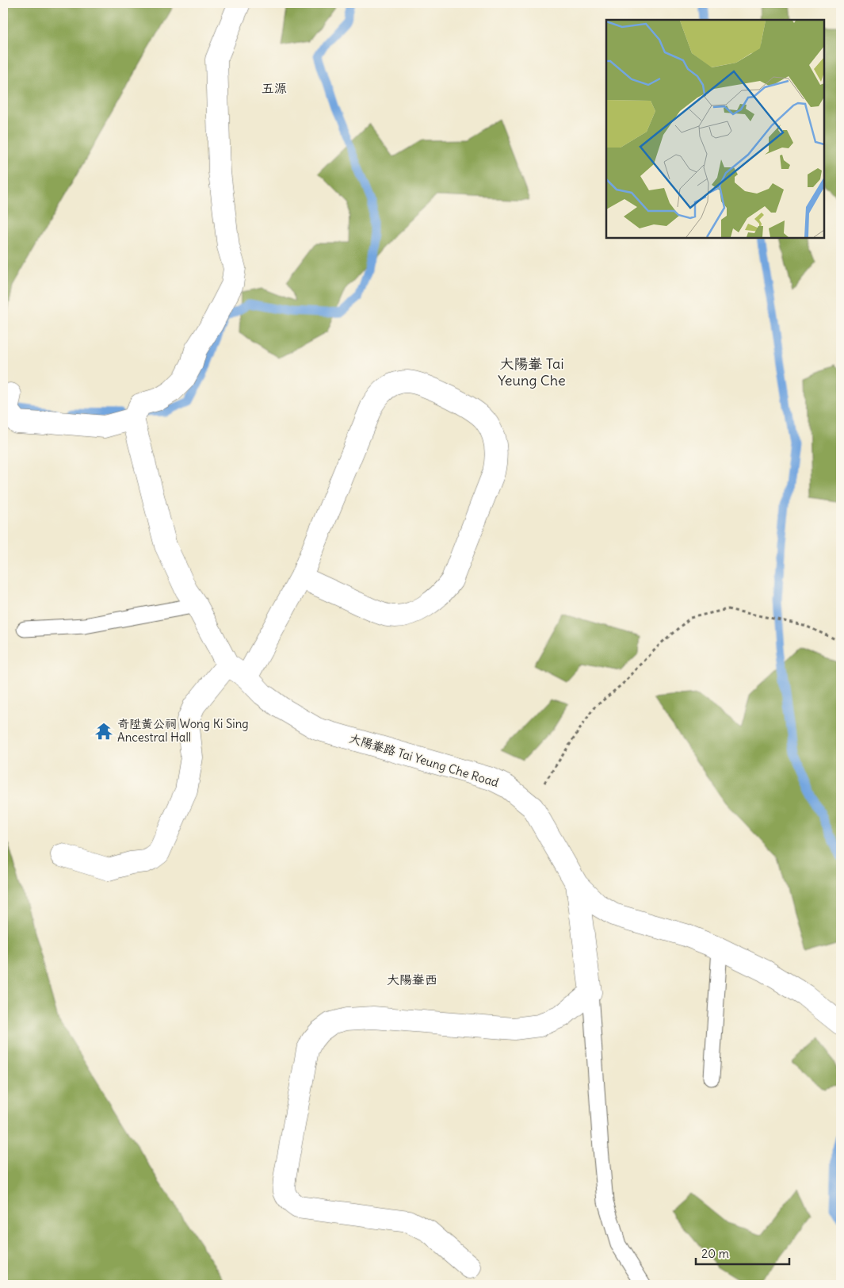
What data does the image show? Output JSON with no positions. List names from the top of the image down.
{
  "streets": {
    "street": ["大陽輋路 Tai Yeung Che Road"]
  },
  "districts": ["五源", "大陽輋 Tai Yeung Che", "大陽輋西"],
  "places": {
    "temple": ["奇陞黃公祠 Wong Ki Sing Ancestral Hall"]
  },
  "scale_bar": "20 m"
}
